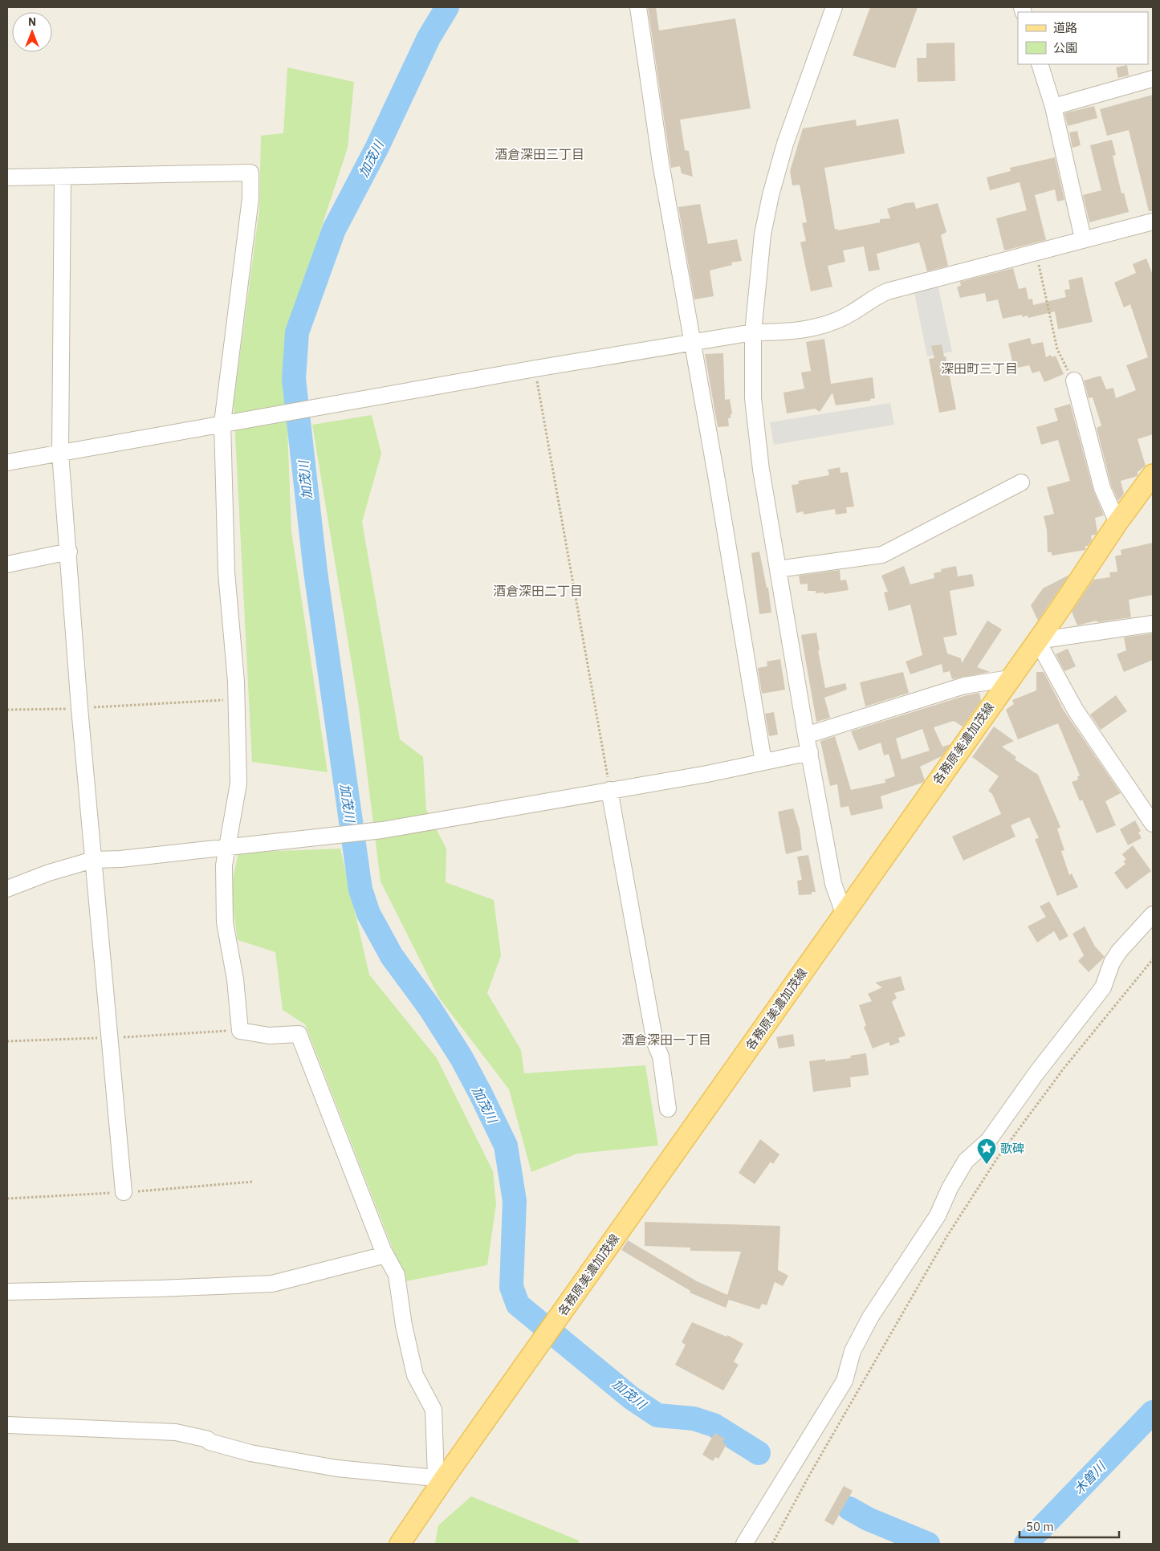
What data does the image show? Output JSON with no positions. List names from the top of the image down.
{
  "streets": {
    "main road": ["各務原美濃加茂線"]
  },
  "districts": [
    "酒倉深田三丁目",
    "深田町三丁目",
    "酒倉深田二丁目",
    "酒倉深田一丁目"
  ],
  "water": ["加茂川", "木曽川"],
  "places": {
    "place": ["歌碑"]
  },
  "legend": ["道路", "公園"],
  "scale_bar": "50 m",
  "north": "top"
}
